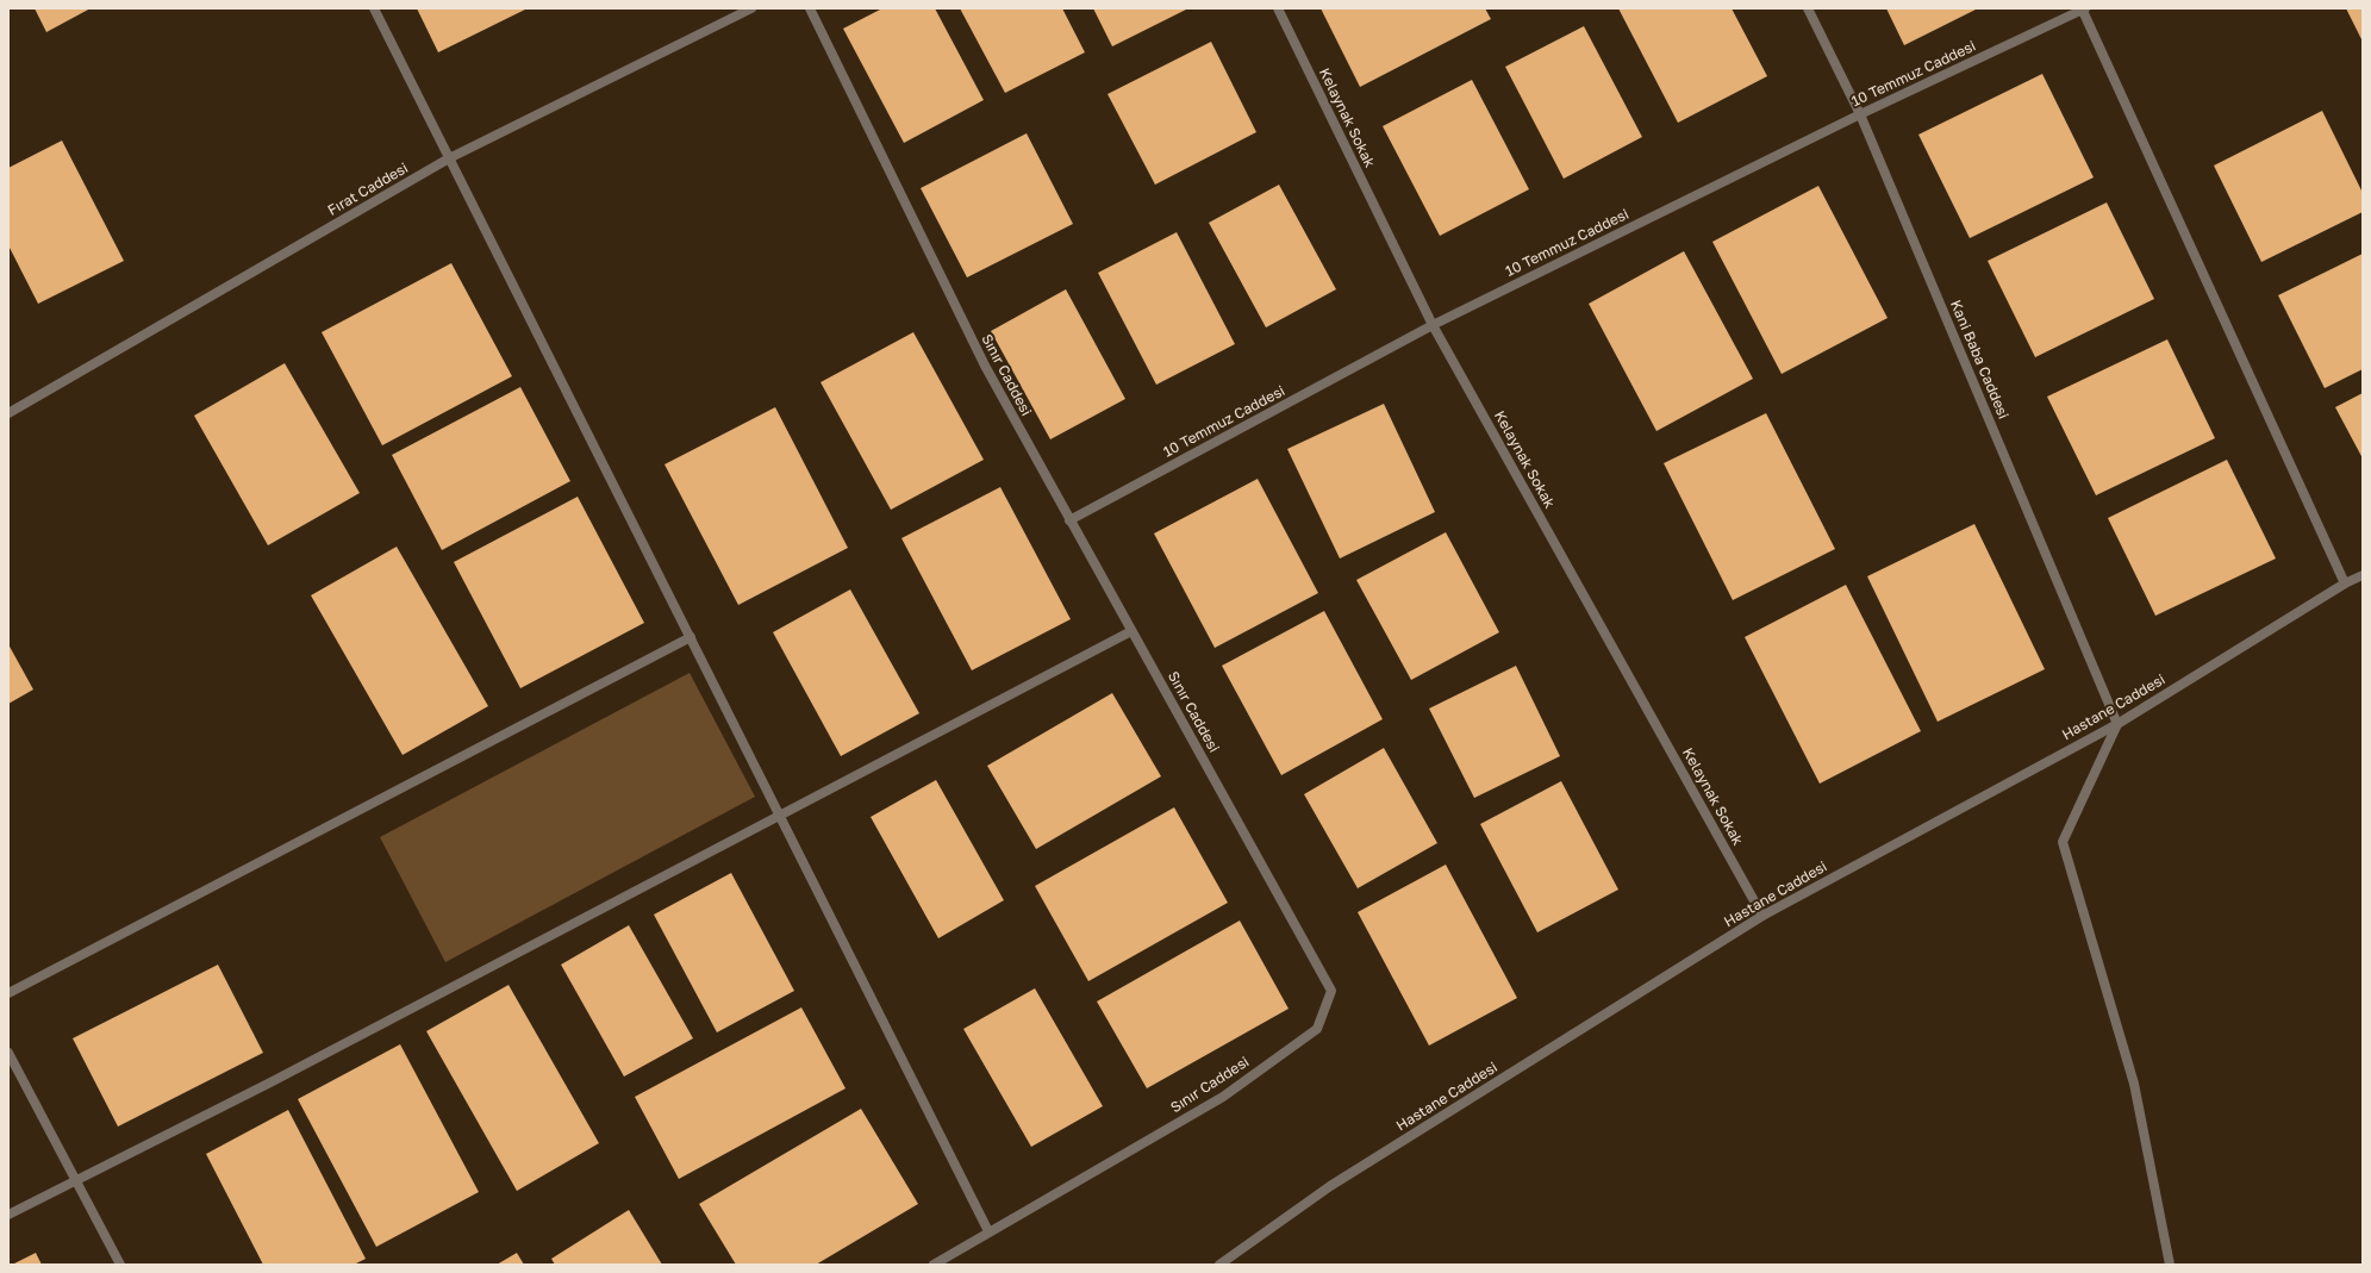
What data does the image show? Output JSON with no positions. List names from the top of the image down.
{
  "streets": {
    "street": [
      "10 Temmuz Caddesi",
      "Kelaynak Sokak",
      "Fırat Caddesi",
      "Kani Baba Caddesi",
      "Sınır Caddesi",
      "Hastane Caddesi"
    ]
  },
  "crossings": [
    ["10 Temmuz Caddesi", "Kelaynak Sokak"],
    ["10 Temmuz Caddesi", "Kani Baba Caddesi"],
    ["10 Temmuz Caddesi", "Sınır Caddesi"],
    ["Kelaynak Sokak", "Hastane Caddesi"],
    ["Kani Baba Caddesi", "Hastane Caddesi"]
  ]
}
